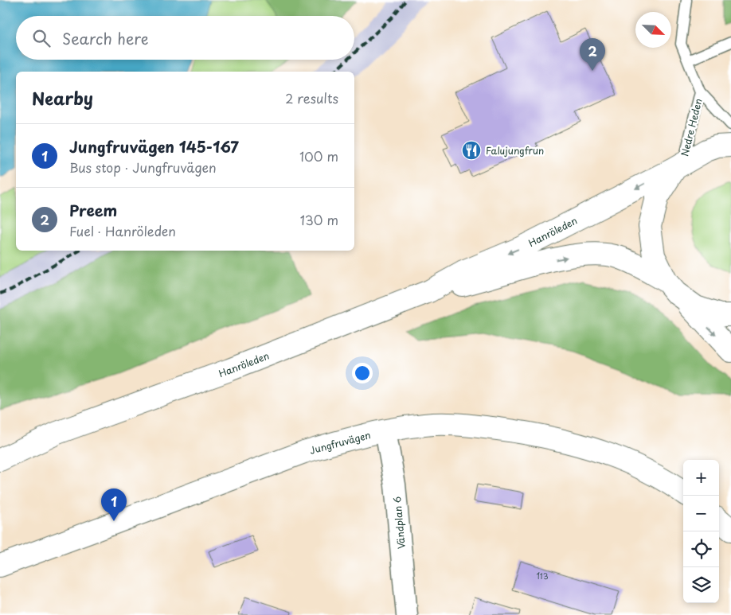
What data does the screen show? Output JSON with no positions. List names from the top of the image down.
{
  "streets": {
    "main road": ["Hanröleden", "Jungfruvägen"],
    "street": ["Vändplan 6"],
    "lane": ["Nedre Heden"]
  },
  "crossings": [
    ["Nedre Heden", "Hanröleden"],
    ["Jungfruvägen", "Vändplan 6"]
  ],
  "places": {
    "restaurant": ["Falujungfrun"]
  },
  "house_numbers": ["113"],
  "north": "bottom right",
  "page": {
    "search": "Search here",
    "pins": ["2", "1"],
    "heading": ["Nearby", "2 results"],
    "list": [
      {
        "mark": "1",
        "name": "Jungfruvägen 145-167",
        "note": "Bus stop · Jungfruvägen",
        "value": "100 m"
      },
      {
        "mark": "2",
        "name": "Preem",
        "note": "Fuel · Hanröleden",
        "value": "130 m"
      }
    ],
    "map_buttons": ["+", "−"]
  }
}
